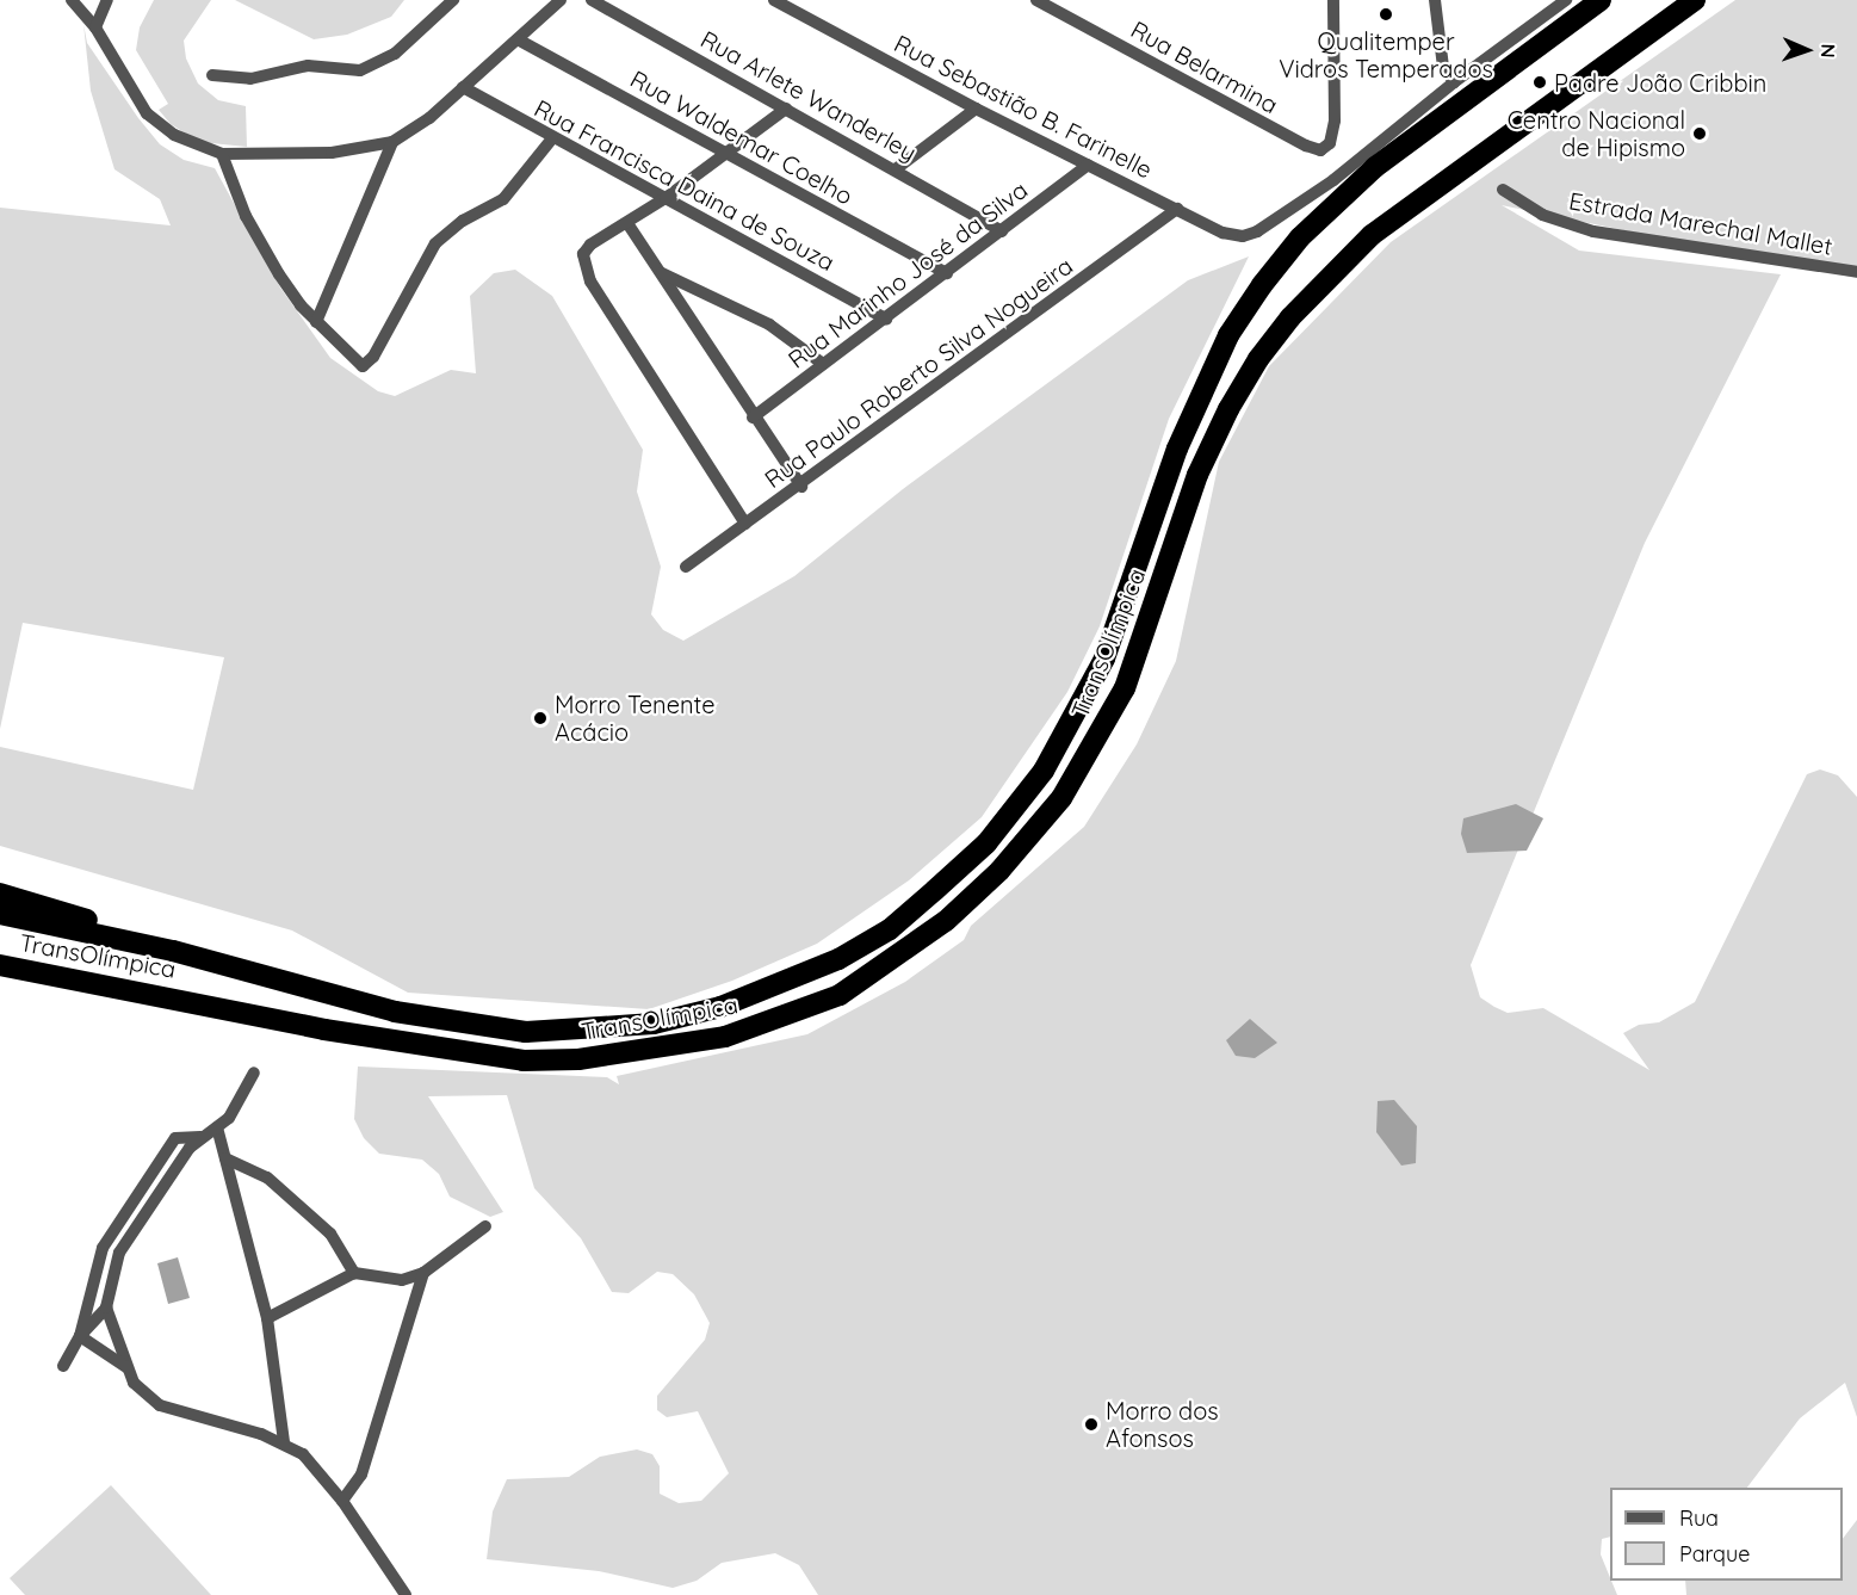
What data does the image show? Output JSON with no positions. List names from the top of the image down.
{
  "streets": {
    "highway": ["TransOlímpica"],
    "street": [
      "Rua Belarmina",
      "Rua Arlete Wanderley",
      "Rua Sebastião B. Farinelle",
      "Rua Waldemar Coelho",
      "Rua Francisca Daina de Souza",
      "Estrada Marechal Mallet",
      "Rua Marinho José da Silva",
      "Rua Paulo Roberto Silva Nogueira"
    ]
  },
  "crossings": [
    ["Rua Arlete Wanderley", "Rua Marinho José da Silva"],
    ["Rua Sebastião B. Farinelle", "Rua Marinho José da Silva"],
    ["Rua Sebastião B. Farinelle", "Rua Paulo Roberto Silva Nogueira"],
    ["Rua Waldemar Coelho", "Rua Marinho José da Silva"],
    ["Rua Francisca Daina de Souza", "Rua Marinho José da Silva"]
  ],
  "places": [
    "Qualitemper Vidros Temperados",
    "Padre João Cribbin",
    "Centro Nacional de Hipismo",
    "Morro Tenente Acácio",
    "Morro dos Afonsos"
  ],
  "legend": ["Rua", "Parque"],
  "north": "right"
}
